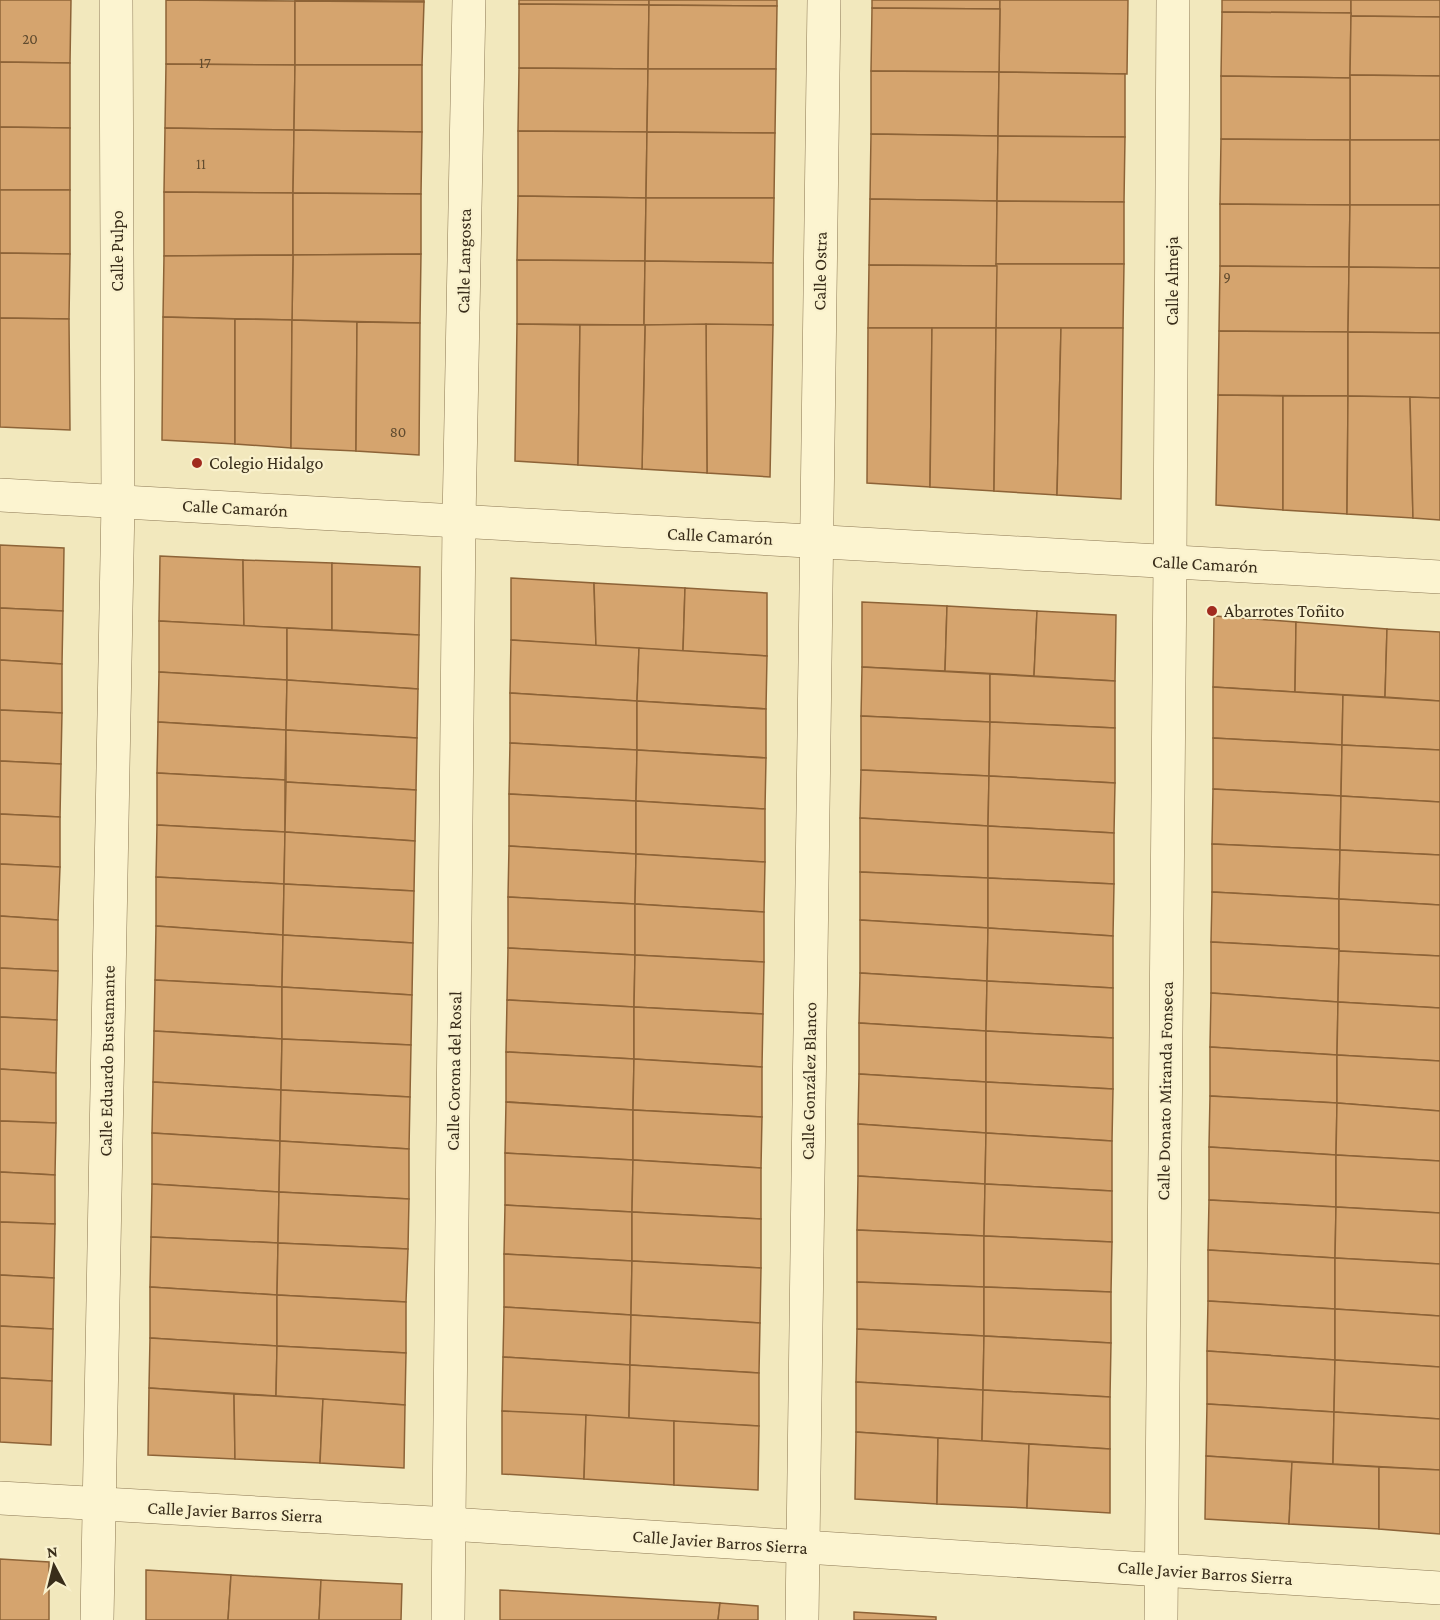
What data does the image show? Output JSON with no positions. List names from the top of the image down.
{
  "streets": {
    "street": [
      "Calle Pulpo",
      "Calle Langosta",
      "Calle Ostra",
      "Calle Almeja",
      "Calle Camarón",
      "Calle Eduardo Bustamante",
      "Calle Corona del Rosal",
      "Calle González Blanco",
      "Calle Donato Miranda Fonseca",
      "Calle Javier Barros Sierra"
    ]
  },
  "crossings": [
    ["Calle Pulpo", "Calle Camarón"],
    ["Calle Pulpo", "Calle Eduardo Bustamante"],
    ["Calle Langosta", "Calle Camarón"],
    ["Calle Langosta", "Calle Corona del Rosal"],
    ["Calle Ostra", "Calle Camarón"],
    ["Calle Ostra", "Calle González Blanco"],
    ["Calle Almeja", "Calle Camarón"],
    ["Calle Almeja", "Calle Donato Miranda Fonseca"],
    ["Calle Camarón", "Calle Eduardo Bustamante"],
    ["Calle Camarón", "Calle Corona del Rosal"],
    ["Calle Camarón", "Calle González Blanco"],
    ["Calle Camarón", "Calle Donato Miranda Fonseca"],
    ["Calle Eduardo Bustamante", "Calle Javier Barros Sierra"],
    ["Calle Corona del Rosal", "Calle Javier Barros Sierra"],
    ["Calle González Blanco", "Calle Javier Barros Sierra"],
    ["Calle Donato Miranda Fonseca", "Calle Javier Barros Sierra"]
  ],
  "places": ["Colegio Hidalgo", "Abarrotes Toñito"],
  "house_numbers": [
    "20",
    "17",
    "11",
    "9",
    "80"
  ],
  "north": "top"
}
